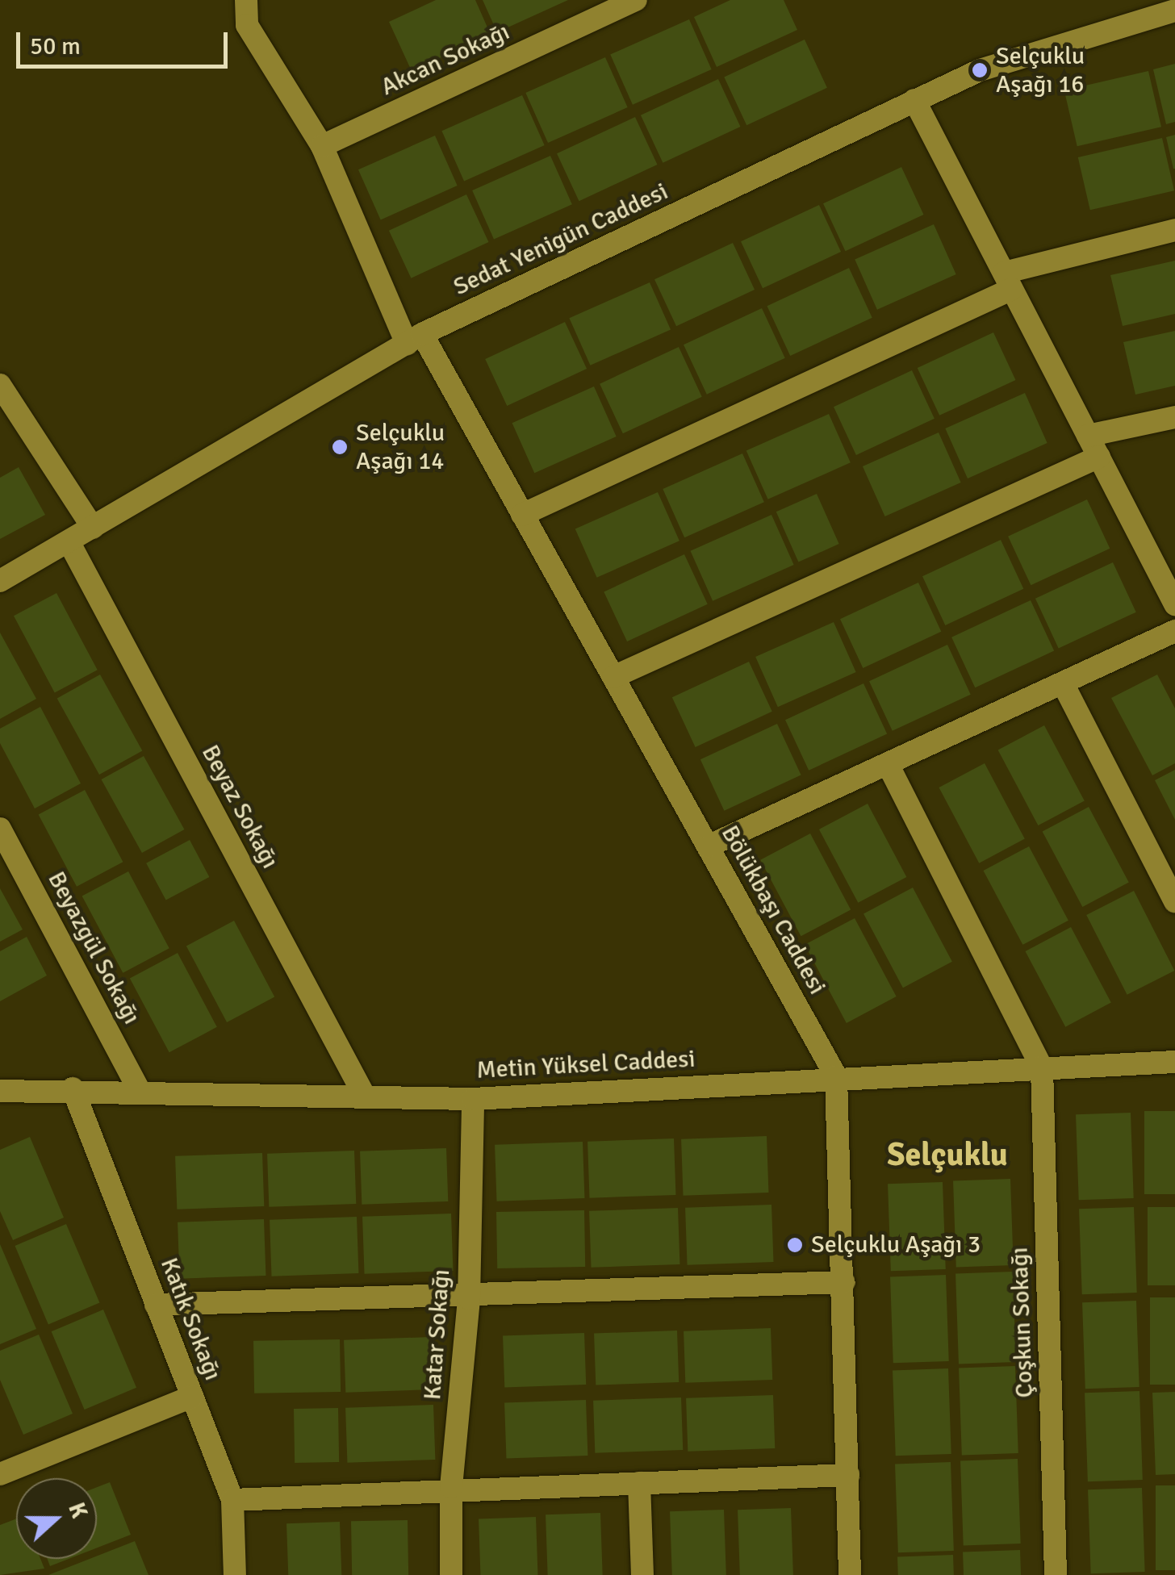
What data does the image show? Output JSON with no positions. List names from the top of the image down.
{
  "streets": {
    "street": [
      "Akcan Sokağı",
      "Sedat Yenigün Caddesi",
      "Beyaz Sokağı",
      "Bölükbaşı Caddesi",
      "Beyazgül Sokağı",
      "Metin Yüksel Caddesi",
      "Katık Sokağı",
      "Çoşkun Sokağı",
      "Katar Sokağı"
    ]
  },
  "crossings": [
    ["Akcan Sokağı", "Bölükbaşı Caddesi"],
    ["Sedat Yenigün Caddesi", "Beyaz Sokağı"],
    ["Sedat Yenigün Caddesi", "Bölükbaşı Caddesi"],
    ["Beyaz Sokağı", "Metin Yüksel Caddesi"],
    ["Bölükbaşı Caddesi", "Metin Yüksel Caddesi"],
    ["Beyazgül Sokağı", "Metin Yüksel Caddesi"],
    ["Metin Yüksel Caddesi", "Katık Sokağı"],
    ["Metin Yüksel Caddesi", "Çoşkun Sokağı"],
    ["Metin Yüksel Caddesi", "Katar Sokağı"]
  ],
  "districts": ["Selçuklu"],
  "places": ["Selçuklu Aşağı 16", "Selçuklu Aşağı 14", "Selçuklu Aşağı 3"],
  "scale_bar": "50 m",
  "north": "right"
}
